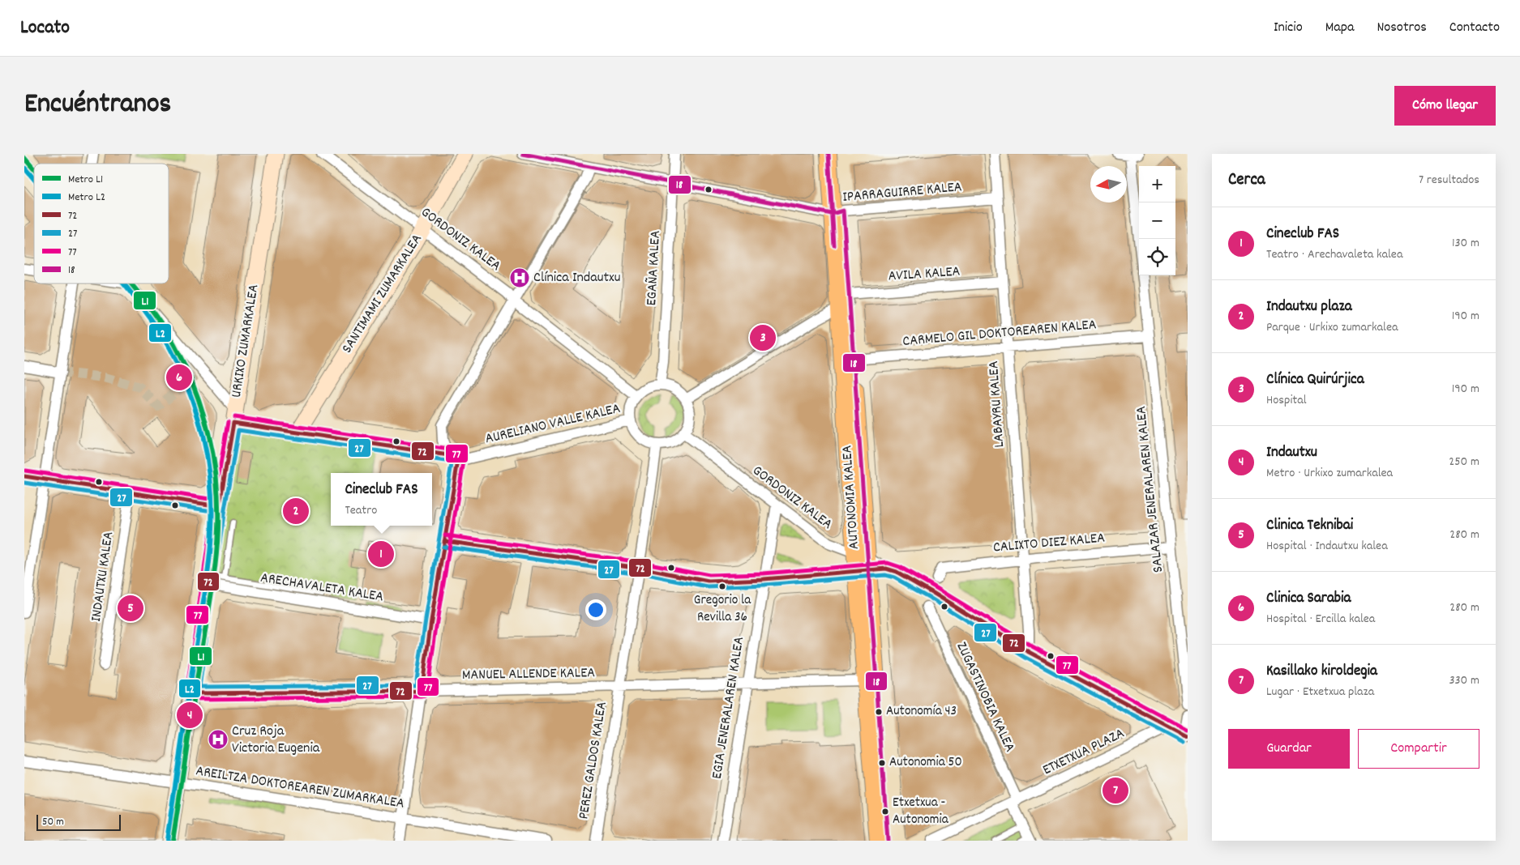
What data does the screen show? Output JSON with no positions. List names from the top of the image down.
{
  "streets": {
    "main road": ["SANTIMAMI ZUMARKALEA", "URKIXO ZUMARKALEA", "AUTONOMIA KALEA"],
    "street": [
      "IPARRAGUIRRE KALEA",
      "GORDONIZ KALEA",
      "EGAÑA KALEA",
      "AVILA KALEA",
      "CARMELO GIL DOKTOREAREN KALEA",
      "LABAYRU KALEA",
      "AURELIANO VALLE KALEA",
      "SALAZAR JENERALAREN KALEA",
      "CALIXTO DIEZ KALEA",
      "INDAUTXU KALEA",
      "ARECHAVALETA KALEA",
      "MANUEL ALLENDE KALEA",
      "ZUGASTINOBIA KALEA",
      "EGIA JENERALAREN KALEA",
      "ETXETXUA PLAZA",
      "PEREZ GALDOS KALEA",
      "AREILTZA DOKTOREAREN ZUMARKALEA"
    ]
  },
  "crossings": [
    ["IPARRAGUIRRE KALEA", "EGAÑA KALEA"],
    ["IPARRAGUIRRE KALEA", "LABAYRU KALEA"],
    ["IPARRAGUIRRE KALEA", "AUTONOMIA KALEA"],
    ["GORDONIZ KALEA", "EGAÑA KALEA"],
    ["GORDONIZ KALEA", "SANTIMAMI ZUMARKALEA"],
    ["GORDONIZ KALEA", "AURELIANO VALLE KALEA"],
    ["GORDONIZ KALEA", "AUTONOMIA KALEA"],
    ["GORDONIZ KALEA", "EGIA JENERALAREN KALEA"],
    ["GORDONIZ KALEA", "PEREZ GALDOS KALEA"],
    ["EGAÑA KALEA", "AURELIANO VALLE KALEA"],
    ["EGAÑA KALEA", "PEREZ GALDOS KALEA"],
    ["AVILA KALEA", "LABAYRU KALEA"],
    ["AVILA KALEA", "AUTONOMIA KALEA"],
    ["CARMELO GIL DOKTOREAREN KALEA", "LABAYRU KALEA"],
    ["CARMELO GIL DOKTOREAREN KALEA", "SALAZAR JENERALAREN KALEA"],
    ["CARMELO GIL DOKTOREAREN KALEA", "AUTONOMIA KALEA"],
    ["URKIXO ZUMARKALEA", "ARECHAVALETA KALEA"],
    ["URKIXO ZUMARKALEA", "MANUEL ALLENDE KALEA"],
    ["URKIXO ZUMARKALEA", "AREILTZA DOKTOREAREN ZUMARKALEA"],
    ["LABAYRU KALEA", "CALIXTO DIEZ KALEA"],
    ["AURELIANO VALLE KALEA", "PEREZ GALDOS KALEA"],
    ["SALAZAR JENERALAREN KALEA", "CALIXTO DIEZ KALEA"],
    ["AUTONOMIA KALEA", "MANUEL ALLENDE KALEA"],
    ["MANUEL ALLENDE KALEA", "EGIA JENERALAREN KALEA"],
    ["MANUEL ALLENDE KALEA", "PEREZ GALDOS KALEA"],
    ["ZUGASTINOBIA KALEA", "ETXETXUA PLAZA"]
  ],
  "places": {
    "hospital": ["Clínica Indautxu", "Cruz Roja Victoria Eugenia"],
    "other": [
      "Gregorio la Revilla 36",
      "Autonomía 43",
      "Autonomia 50",
      "Etxetxua - Autonomia"
    ]
  },
  "lines": [
    "transit line 18",
    "metro line L1",
    "metro line L2",
    "transit line 77",
    "transit line 72",
    "transit line 27"
  ],
  "legend": [
    "Metro L1",
    "Metro L2",
    "72",
    "27",
    "77",
    "18"
  ],
  "scale_bar": "50 m",
  "north": "left",
  "page": {
    "header": "Locato",
    "nav": [
      "Inicio",
      "Mapa",
      "Nosotros",
      "Contacto"
    ],
    "title": "Encuéntranos",
    "buttons": [
      "Cómo llegar",
      ["Guardar", "Compartir"]
    ],
    "heading": ["Cerca", "7 resultados"],
    "map_buttons": ["+", "−"],
    "list": [
      {
        "mark": "1",
        "name": "Cineclub FAS",
        "note": "Teatro · Arechavaleta kalea",
        "value": "130 m"
      },
      {
        "mark": "2",
        "name": "Indautxu plaza",
        "note": "Parque · Urkixo zumarkalea",
        "value": "190 m"
      },
      {
        "mark": "3",
        "name": "Clínica Quirúrjica",
        "note": "Hospital",
        "value": "190 m"
      },
      {
        "mark": "4",
        "name": "Indautxu",
        "note": "Metro · Urkixo zumarkalea",
        "value": "250 m"
      },
      {
        "mark": "5",
        "name": "Clinica Teknibai",
        "note": "Hospital · Indautxu kalea",
        "value": "280 m"
      },
      {
        "mark": "6",
        "name": "Clinica Sarabia",
        "note": "Hospital · Ercilla kalea",
        "value": "280 m"
      },
      {
        "mark": "7",
        "name": "Kasillako kiroldegia",
        "note": "Lugar · Etxetxua plaza",
        "value": "330 m"
      }
    ],
    "pins": [
      "3",
      "6",
      "2",
      "1",
      "5",
      "4",
      "7"
    ],
    "popup": ["Cineclub FAS", "Teatro"],
    "scale": "50 m"
  }
}
